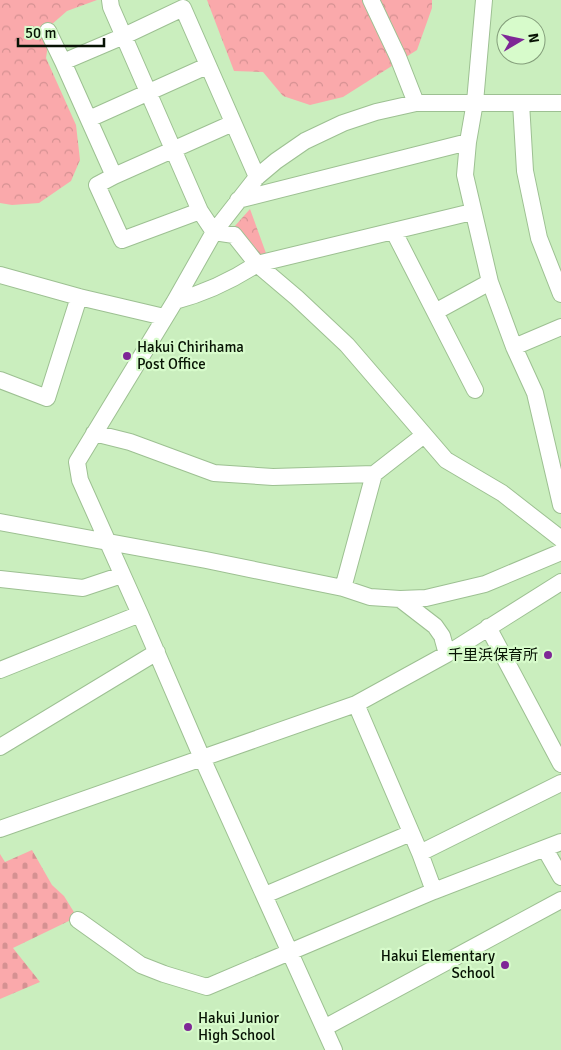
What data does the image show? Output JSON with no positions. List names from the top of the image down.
{
  "places": [
    "Hakui Chirihama Post Office",
    "千里浜保育所",
    "Hakui Elementary School",
    "Hakui Junior High School"
  ],
  "scale_bar": "50 m",
  "north": "right"
}
